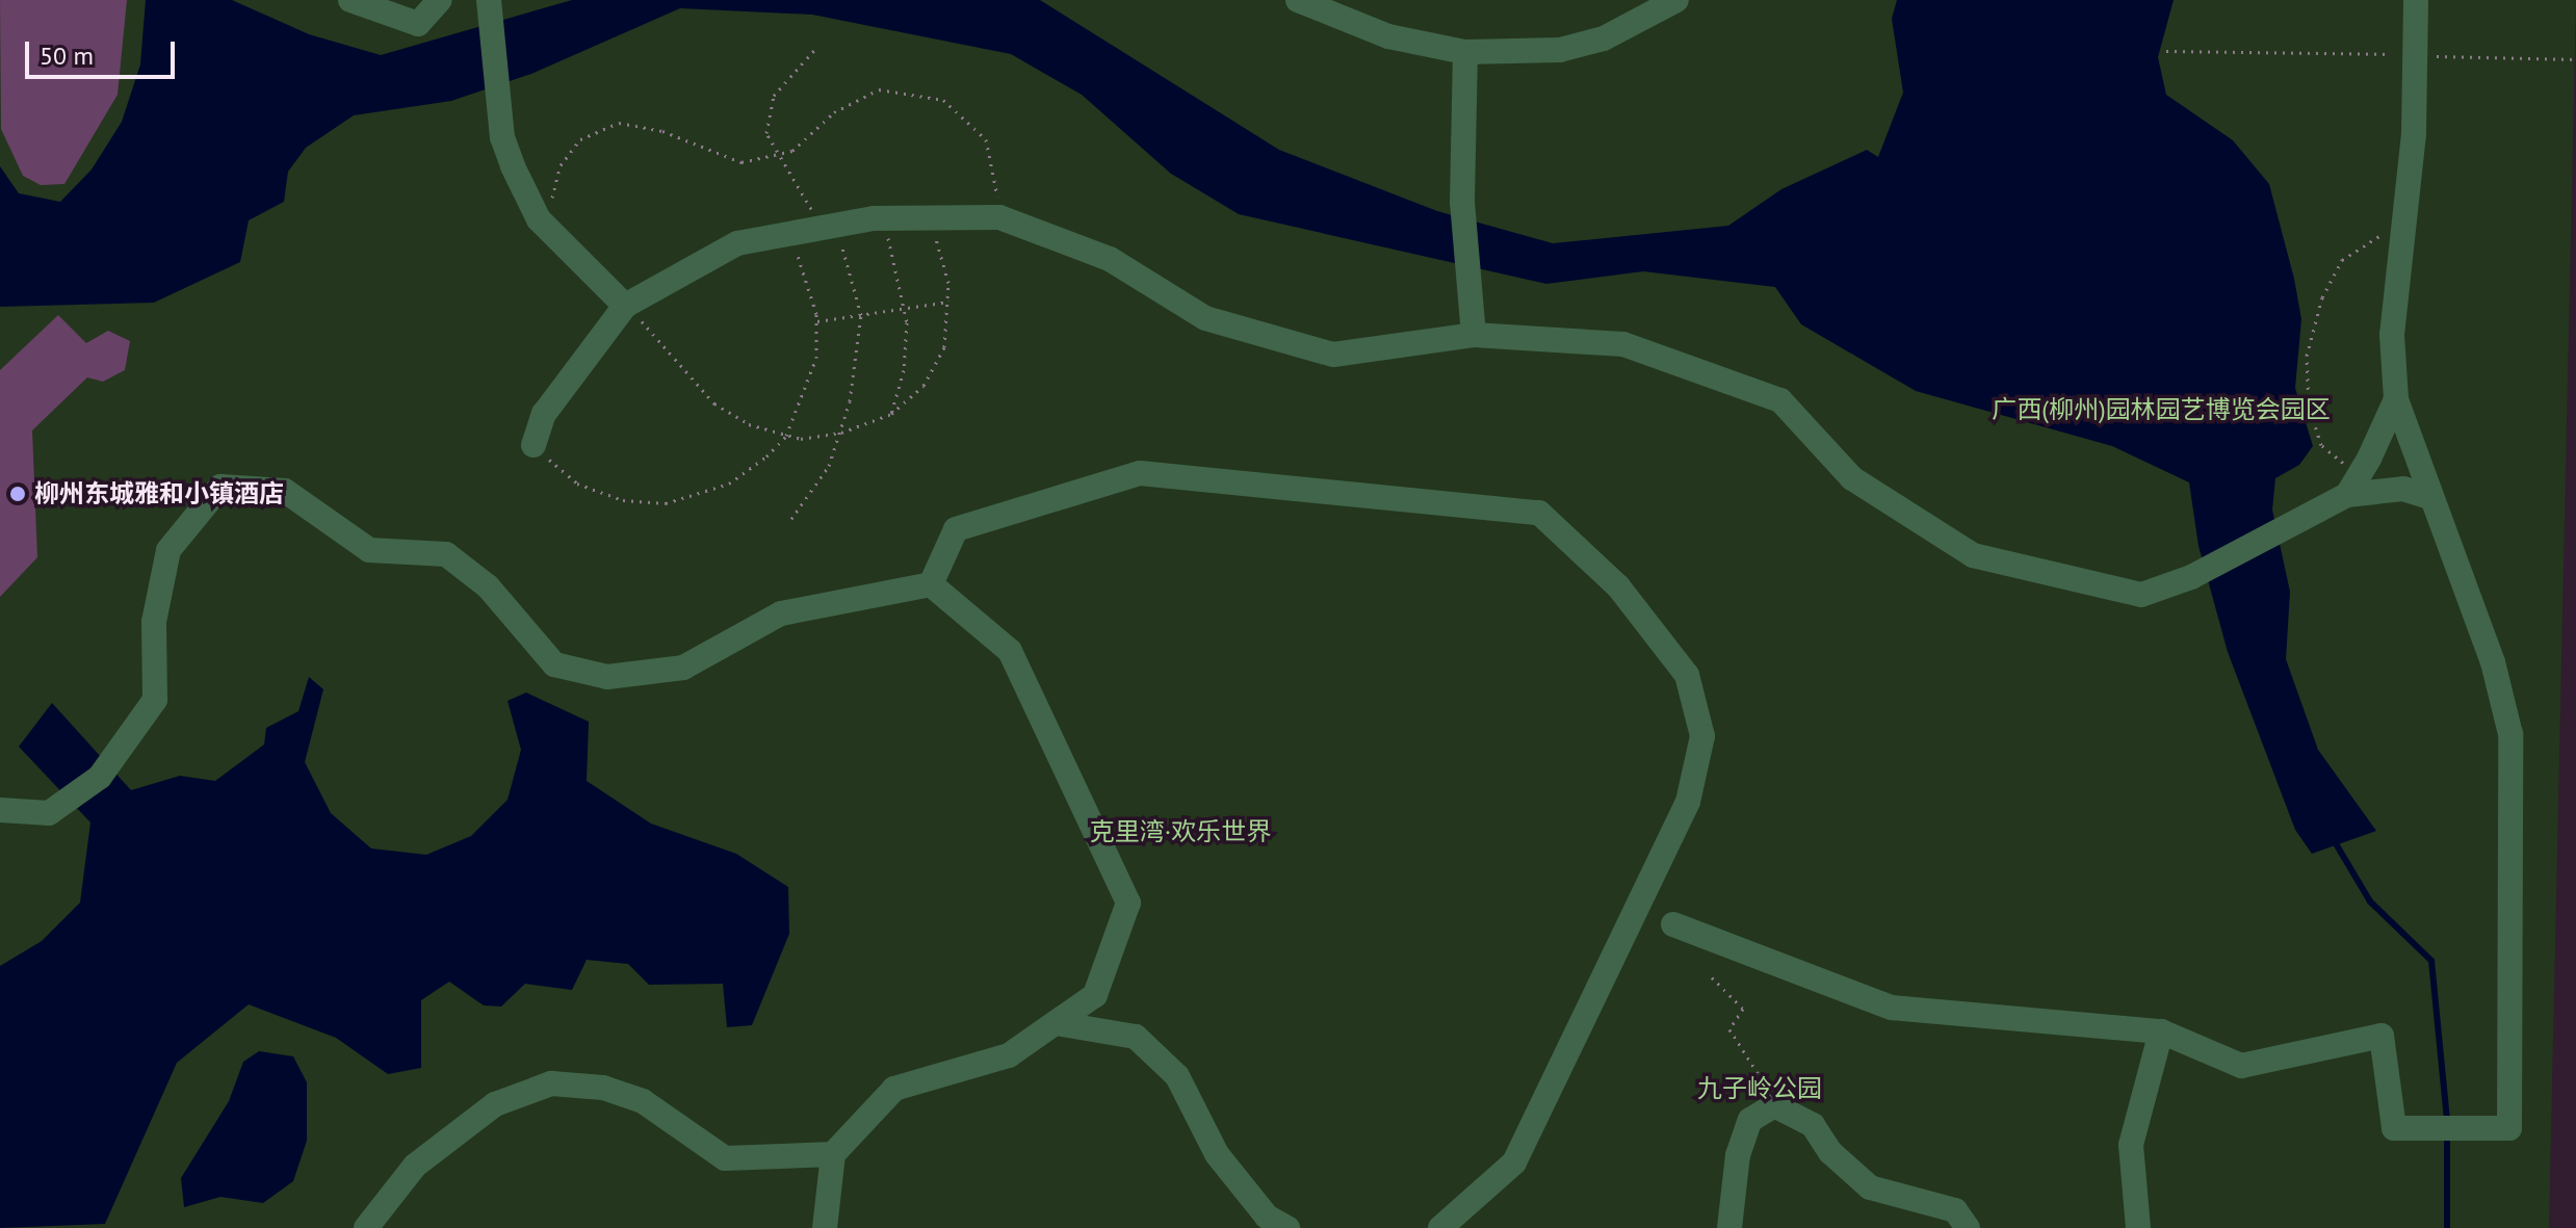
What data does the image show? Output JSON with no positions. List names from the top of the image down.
{
  "parks": ["广西(柳州)园林园艺博览会园区", "克里湾·欢乐世界", "九子岭公园"],
  "places": ["柳州东城雅和小镇酒店"],
  "scale_bar": "50 m"
}
